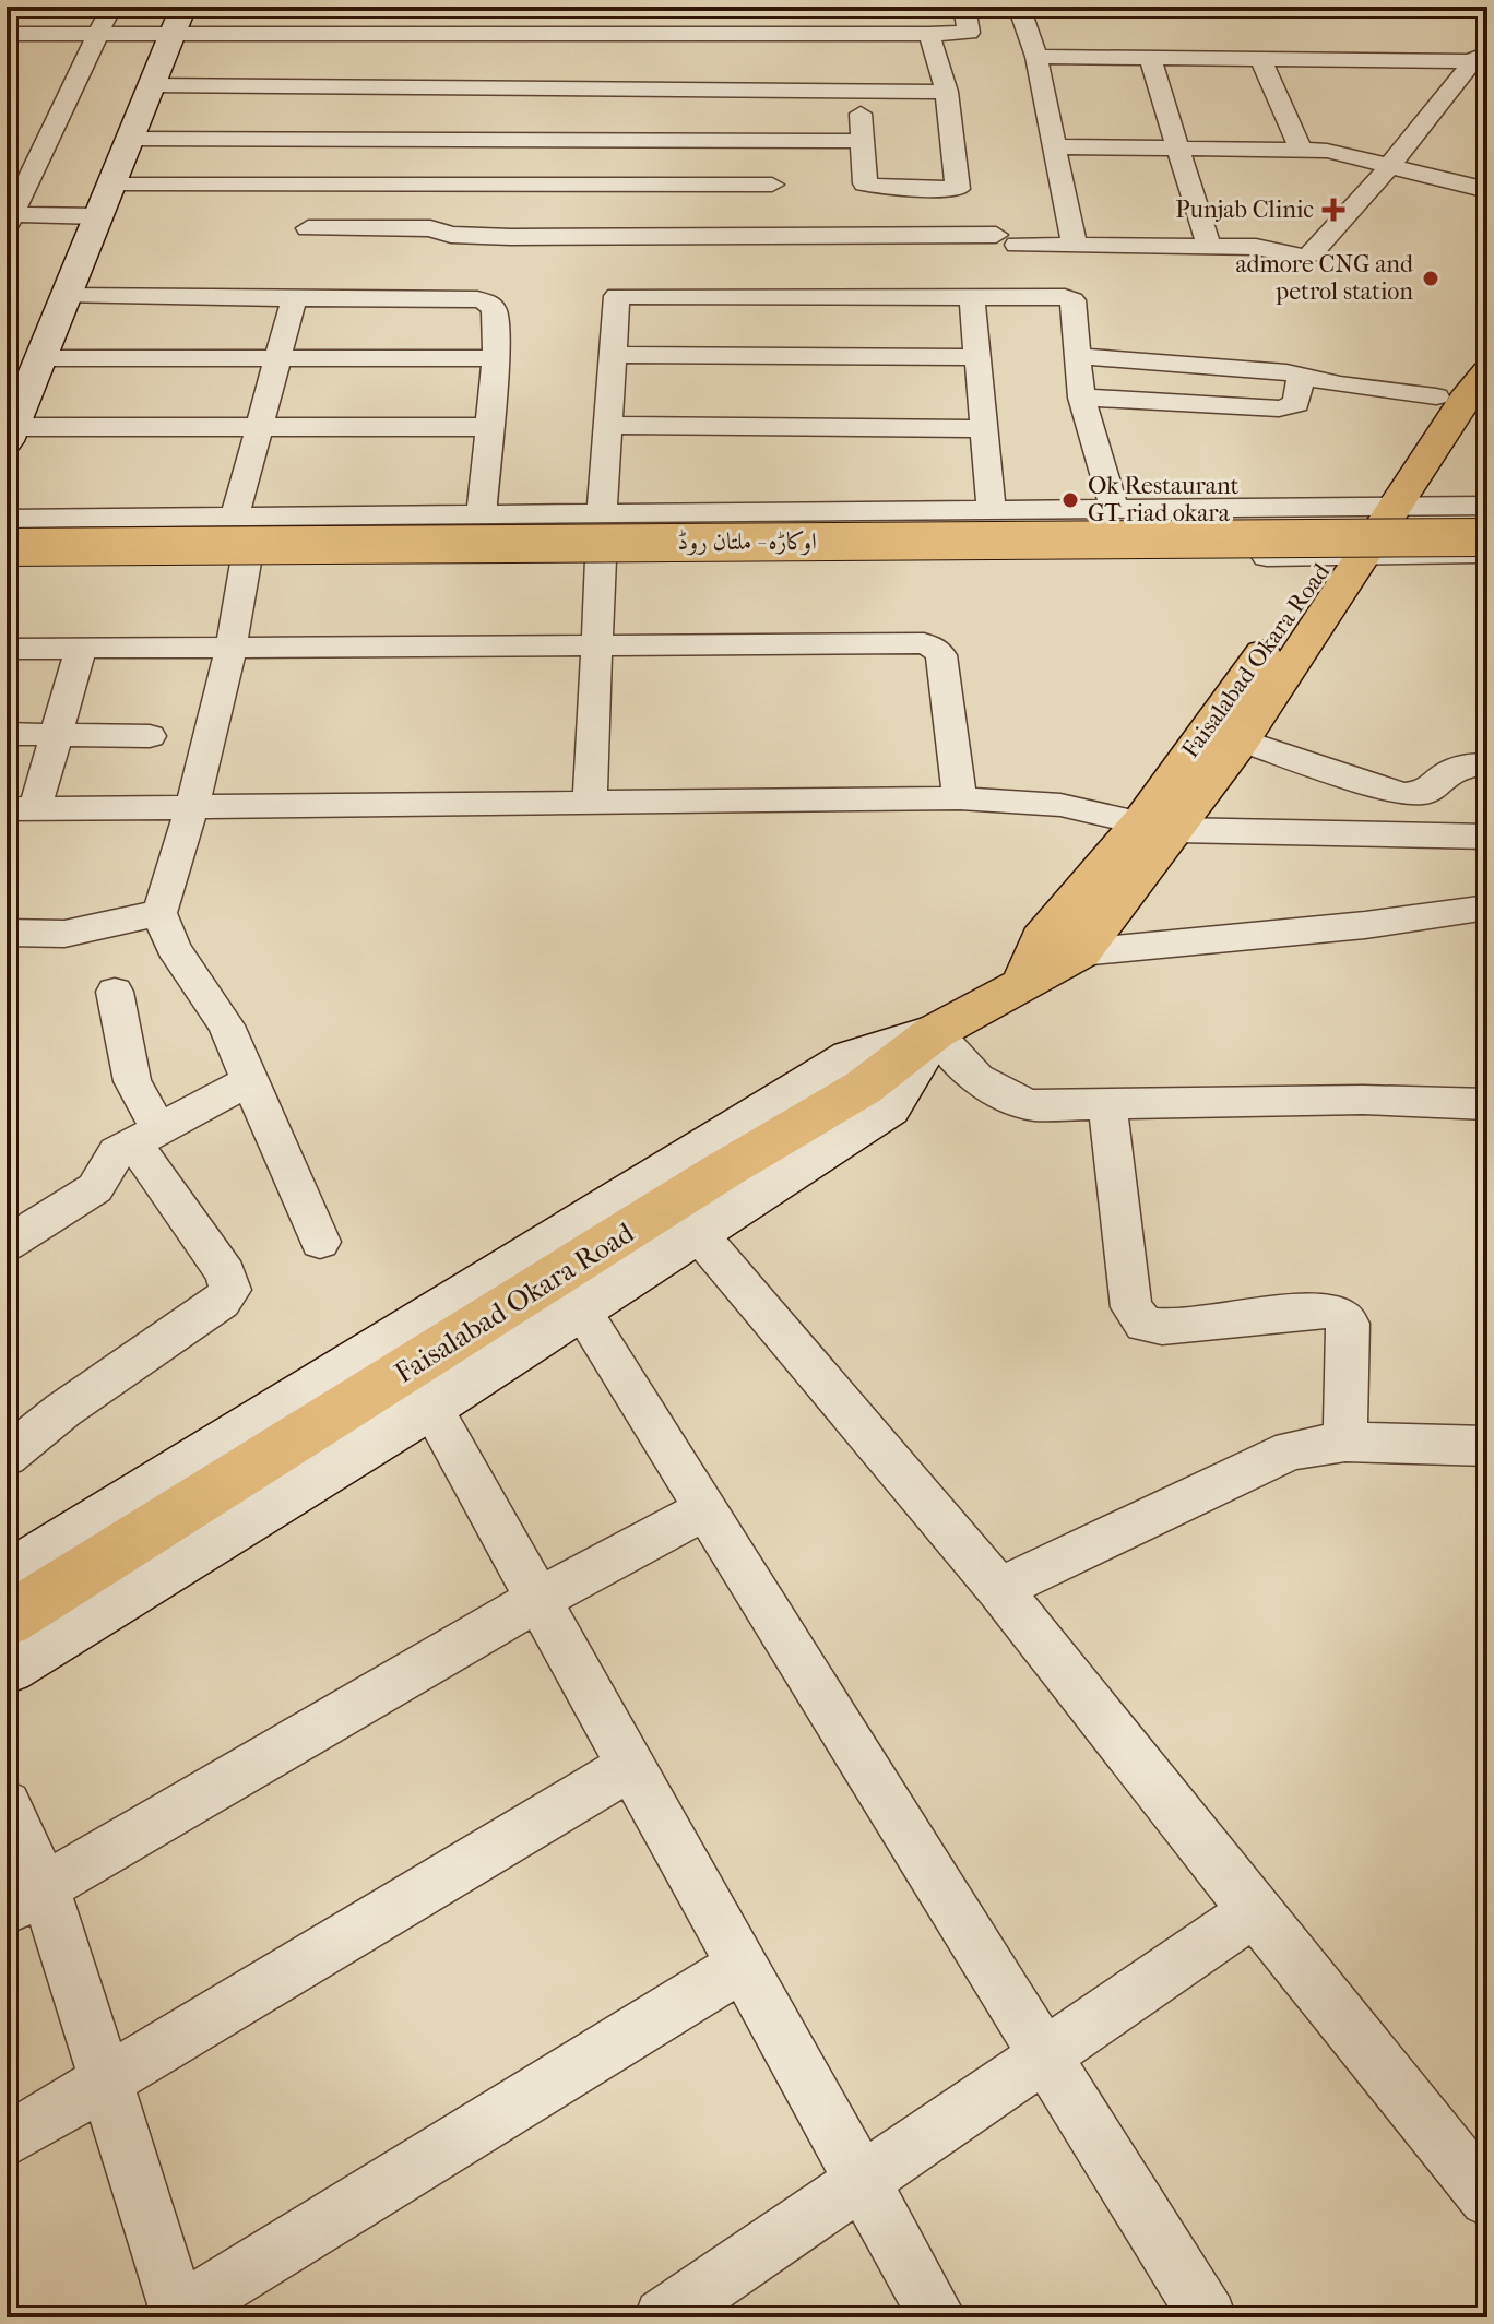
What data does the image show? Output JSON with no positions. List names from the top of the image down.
{
  "streets": {
    "main road": ["اوکاڑہ - ملتان روڈ", "Faisalabad Okara Road"]
  },
  "places": {
    "health": ["Punjab Clinic"],
    "other": ["admore CNG and petrol station", "Ok Restaurant GT riad okara"]
  }
}
